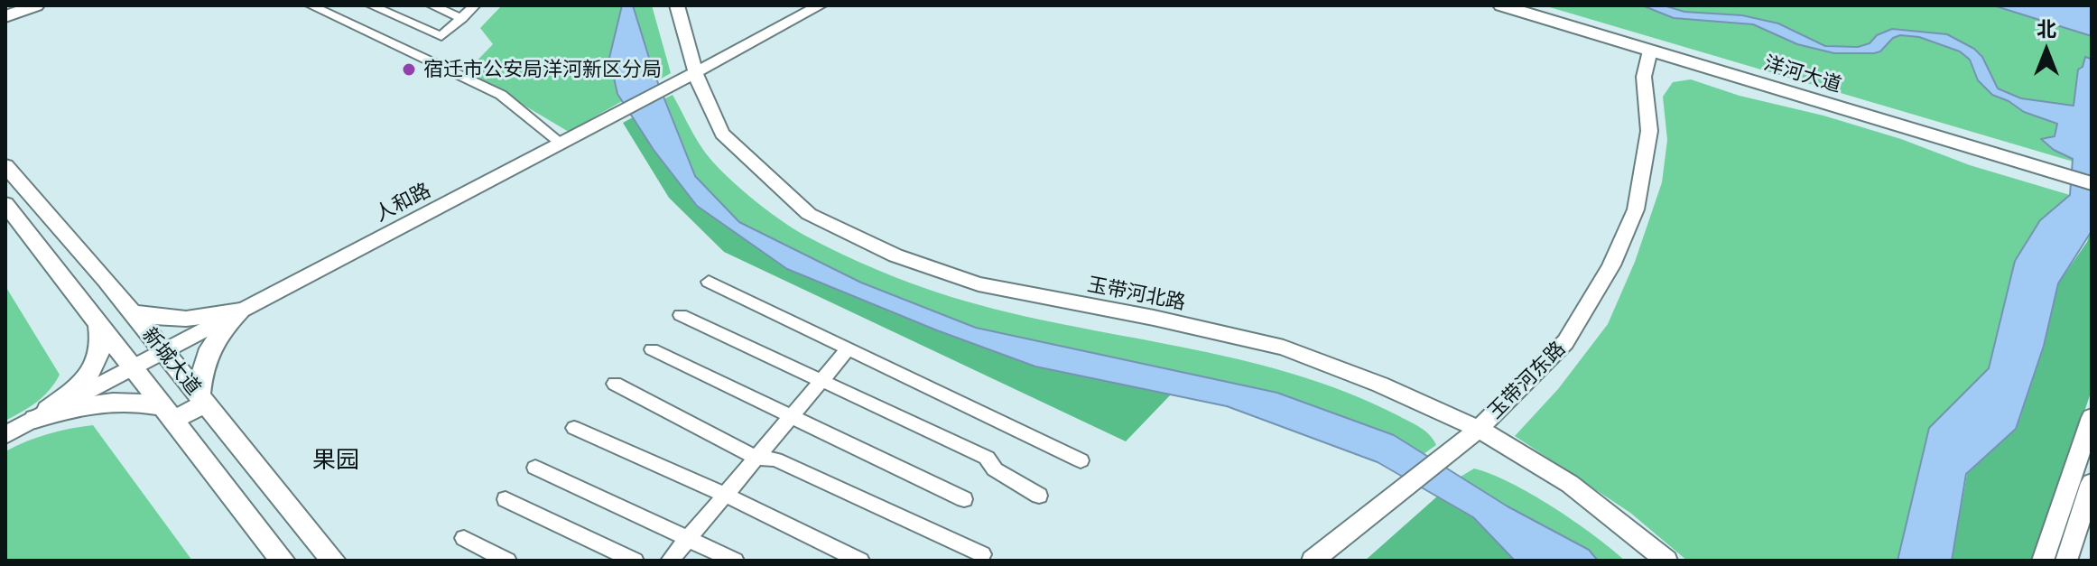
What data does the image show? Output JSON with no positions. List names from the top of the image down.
{
  "streets": {
    "main road": ["洋河大道", "新城大道"],
    "street": ["人和路", "玉带河北路", "玉带河东路"]
  },
  "crossings": [
    ["洋河大道", "玉带河东路"],
    ["人和路", "玉带河北路"],
    ["人和路", "新城大道"],
    ["玉带河北路", "玉带河东路"]
  ],
  "districts": ["果园"],
  "places": ["宿迁市公安局洋河新区分局"],
  "north": "top"
}
